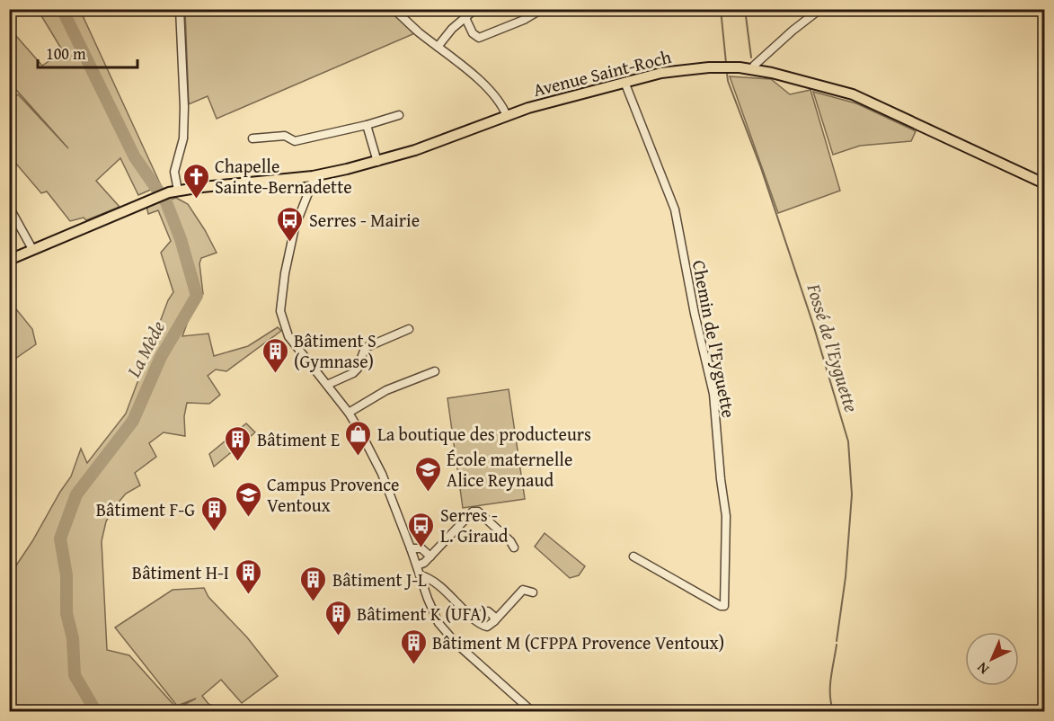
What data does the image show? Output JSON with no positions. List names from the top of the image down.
{
  "streets": {
    "main road": ["Avenue Saint-Roch"],
    "street": ["Chemin de l'Eyguette"]
  },
  "crossings": [
    ["Avenue Saint-Roch", "Chemin de l'Eyguette"]
  ],
  "water": ["Fossé de l'Eyguette", "La Mède"],
  "places": {
    "church": ["Chapelle Sainte-Bernadette"],
    "bus stop": ["Serres - Mairie", "Serres - L. Giraud"],
    "building": [
      "Bâtiment S (Gymnase)",
      "Bâtiment E",
      "Bâtiment F-G",
      "Bâtiment H-I",
      "Bâtiment J-L",
      "Bâtiment K (UFA)",
      "Bâtiment M (CFPPA Provence Ventoux)"
    ],
    "shop": ["La boutique des producteurs"],
    "school or university": ["École maternelle Alice Reynaud", "Campus Provence Ventoux"]
  },
  "scale_bar": "100 m",
  "north": "bottom left"
}
